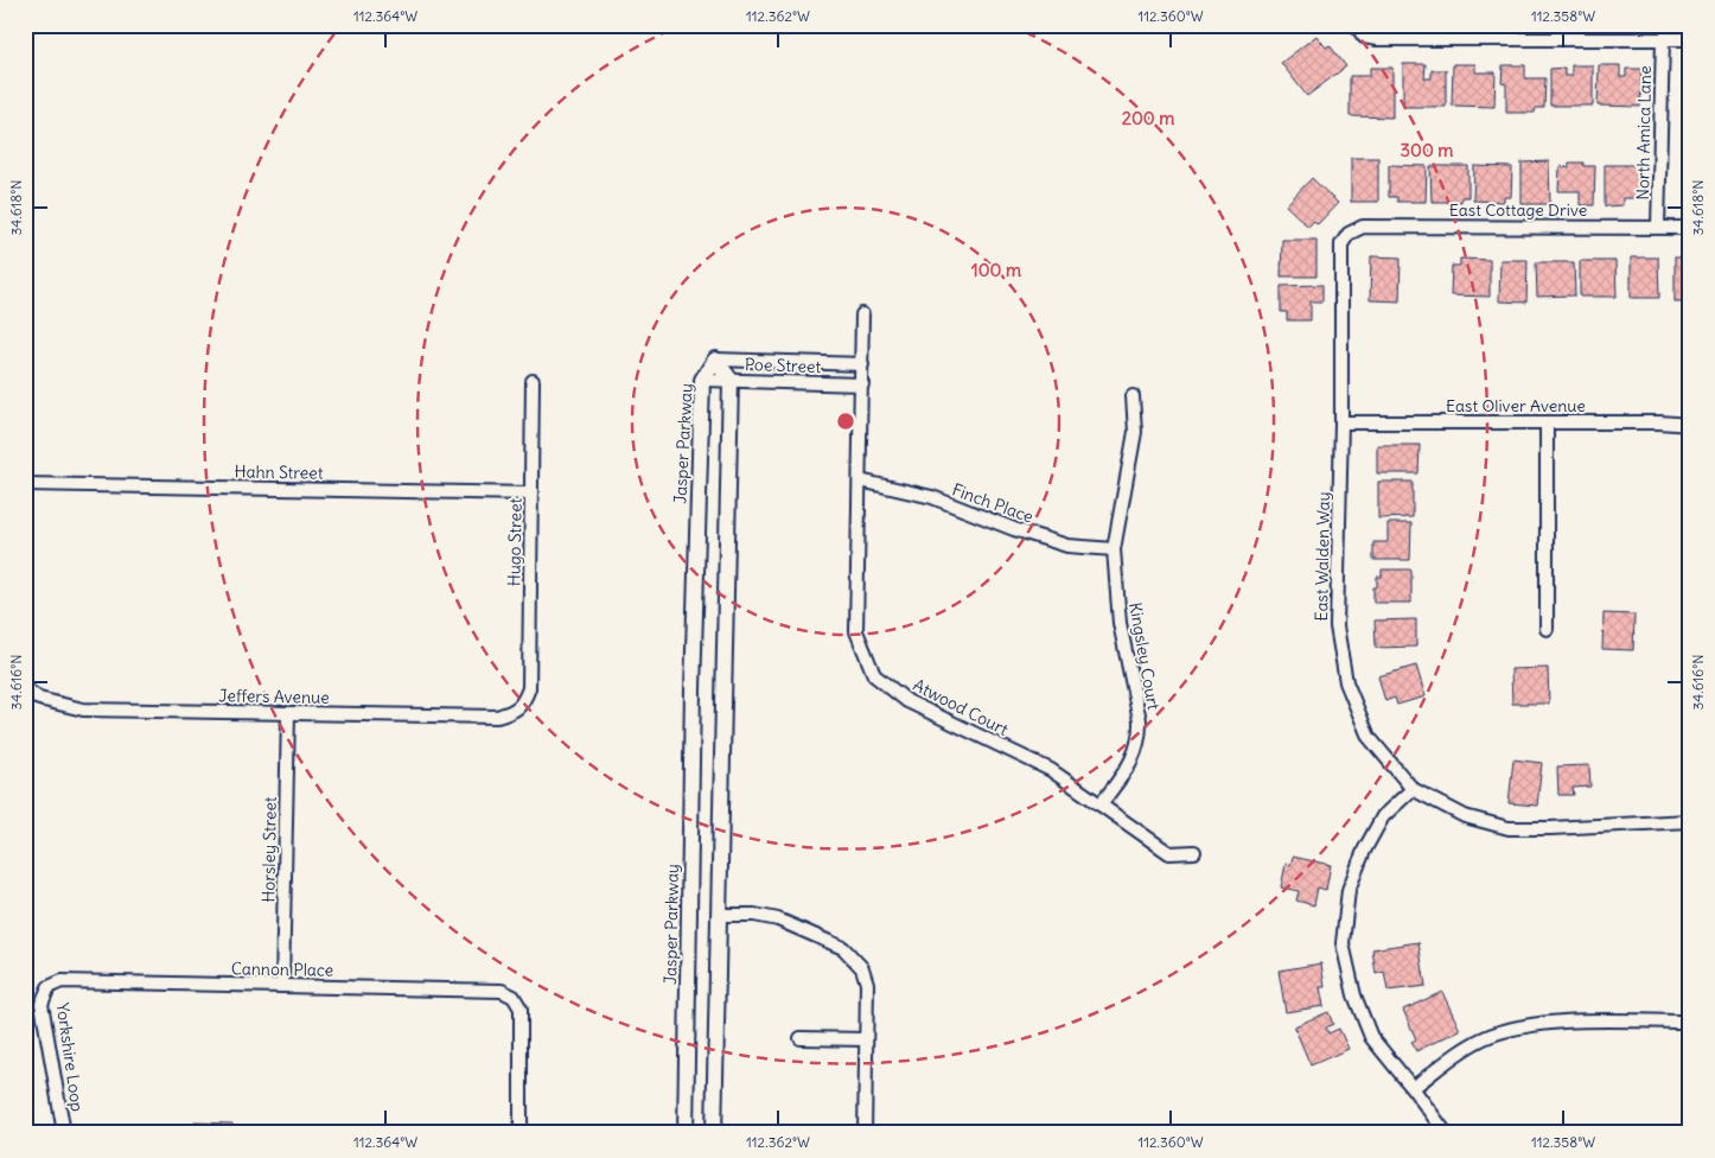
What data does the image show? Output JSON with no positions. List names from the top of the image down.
{
  "streets": {
    "street": [
      "North Amica Lane",
      "East Cottage Drive",
      "Poe Street",
      "East Oliver Avenue",
      "Jasper Parkway",
      "Hahn Street",
      "Finch Place",
      "Hugo Street",
      "East Walden Way",
      "Kingsley Court",
      "Jeffers Avenue",
      "Atwood Court",
      "Horsley Street",
      "Cannon Place",
      "Yorkshire Loop"
    ]
  },
  "crossings": [
    ["North Amica Lane", "East Cottage Drive"],
    ["East Cottage Drive", "East Walden Way"],
    ["Poe Street", "Jasper Parkway"],
    ["Poe Street", "Atwood Court"],
    ["East Oliver Avenue", "East Walden Way"],
    ["Hahn Street", "Hugo Street"],
    ["Finch Place", "Kingsley Court"],
    ["Finch Place", "Atwood Court"],
    ["Hugo Street", "Jeffers Avenue"],
    ["Kingsley Court", "Atwood Court"],
    ["Jeffers Avenue", "Horsley Street"],
    ["Horsley Street", "Cannon Place"],
    ["Cannon Place", "Yorkshire Loop"]
  ],
  "coordinates": [
    "112.364°W",
    "112.362°W",
    "112.360°W",
    "112.358°W",
    "34.618°N",
    "34.616°N"
  ],
  "rings": ["200 m", "300 m", "100 m"]
}
